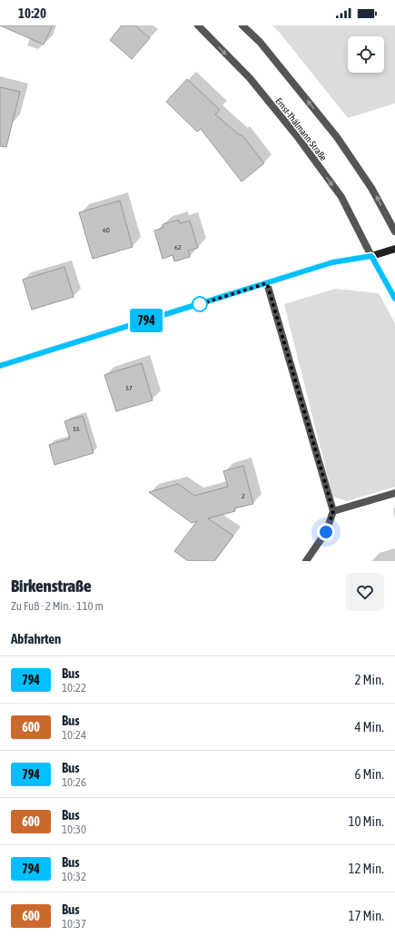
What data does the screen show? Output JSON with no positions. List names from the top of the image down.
{
  "streets": {
    "street": ["Ernst-Thälmann-Straße"]
  },
  "lines": ["bus line 794"],
  "house_numbers": [
    "60",
    "62",
    "57",
    "55",
    "2"
  ],
  "page": {
    "status": "10:20",
    "on_map": "794",
    "heading": [
      ["Birkenstraße", "Zu Fuß · 2 Min. · 110 m"],
      "Abfahrten"
    ],
    "list": [
      {
        "mark": "794",
        "name": "Bus",
        "note": "10:22",
        "value": "2 Min."
      },
      {
        "mark": "600",
        "name": "Bus",
        "note": "10:24",
        "value": "4 Min."
      },
      {
        "mark": "794",
        "name": "Bus",
        "note": "10:26",
        "value": "6 Min."
      },
      {
        "mark": "600",
        "name": "Bus",
        "note": "10:30",
        "value": "10 Min."
      },
      {
        "mark": "794",
        "name": "Bus",
        "note": "10:32",
        "value": "12 Min."
      },
      {
        "mark": "600",
        "name": "Bus",
        "note": "10:37",
        "value": "17 Min."
      }
    ]
  }
}
